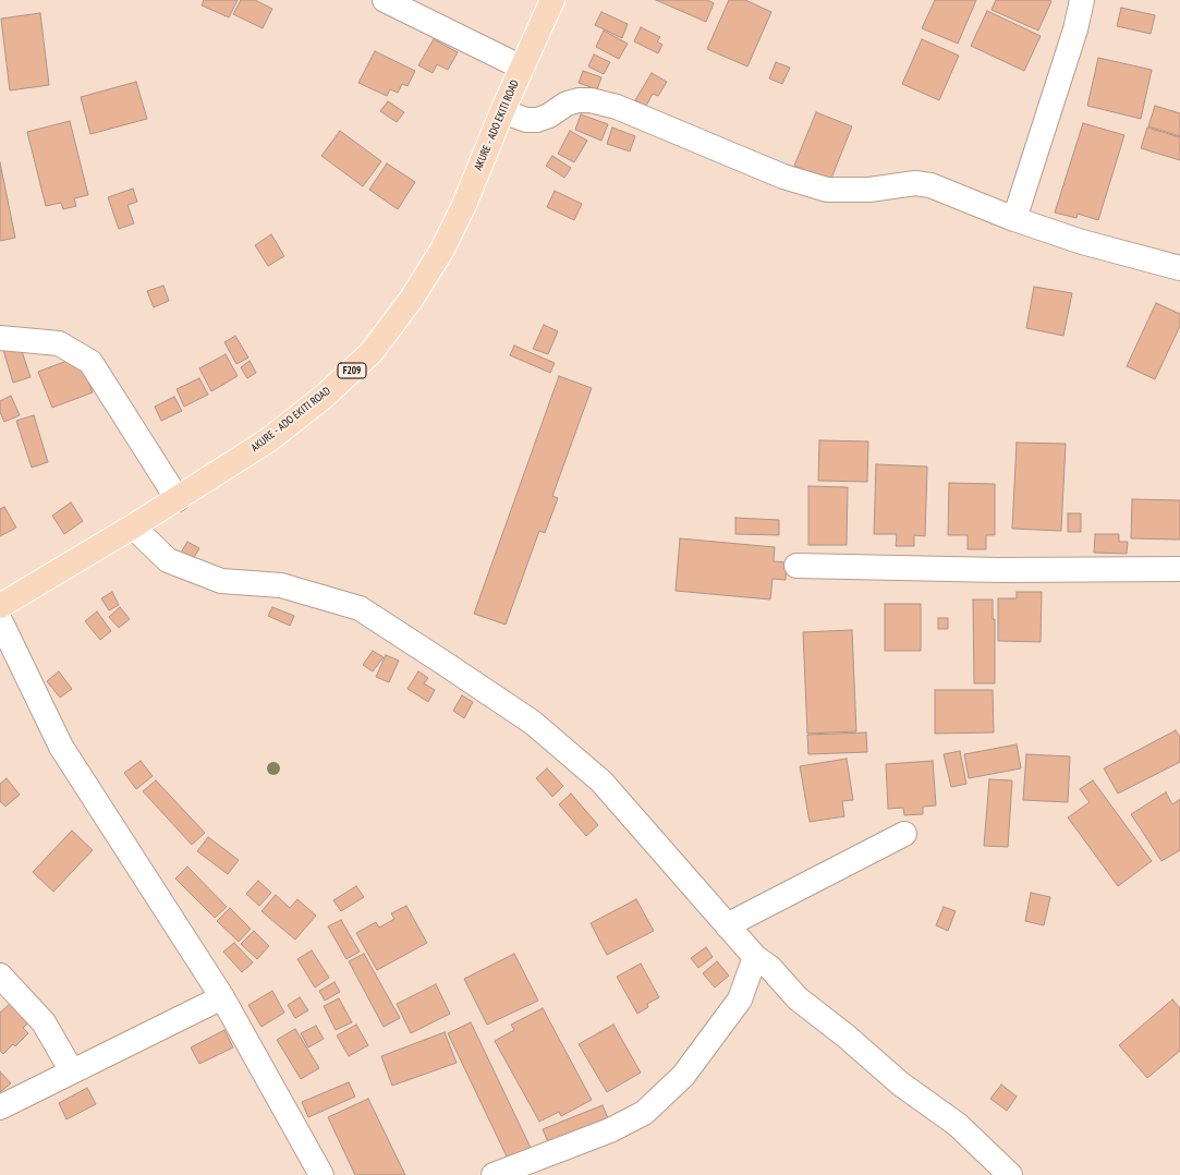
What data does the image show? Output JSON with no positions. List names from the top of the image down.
{
  "streets": {
    "main road": ["AKURE - ADO EKITI ROAD", "F209"]
  }
}
